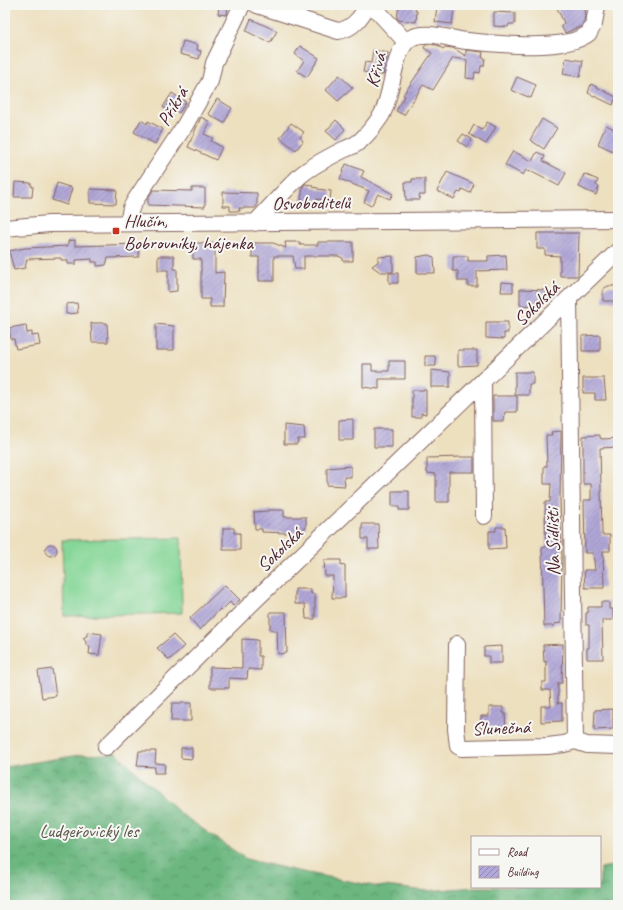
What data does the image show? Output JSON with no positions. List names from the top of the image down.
{
  "streets": {
    "street": [
      "Křivá",
      "Příkrá",
      "Osvoboditelů",
      "Sokolská",
      "Na Sídlišti",
      "Slunečná"
    ]
  },
  "crossings": [
    ["Křivá", "Osvoboditelů"],
    ["Příkrá", "Osvoboditelů"],
    ["Sokolská", "Na Sídlišti"],
    ["Na Sídlišti", "Slunečná"]
  ],
  "parks": ["Ludgeřovický les"],
  "places": {
    "transit": ["Hlučín, Bobrovníky, hájenka"]
  },
  "legend": ["Road", "Building"]
}
